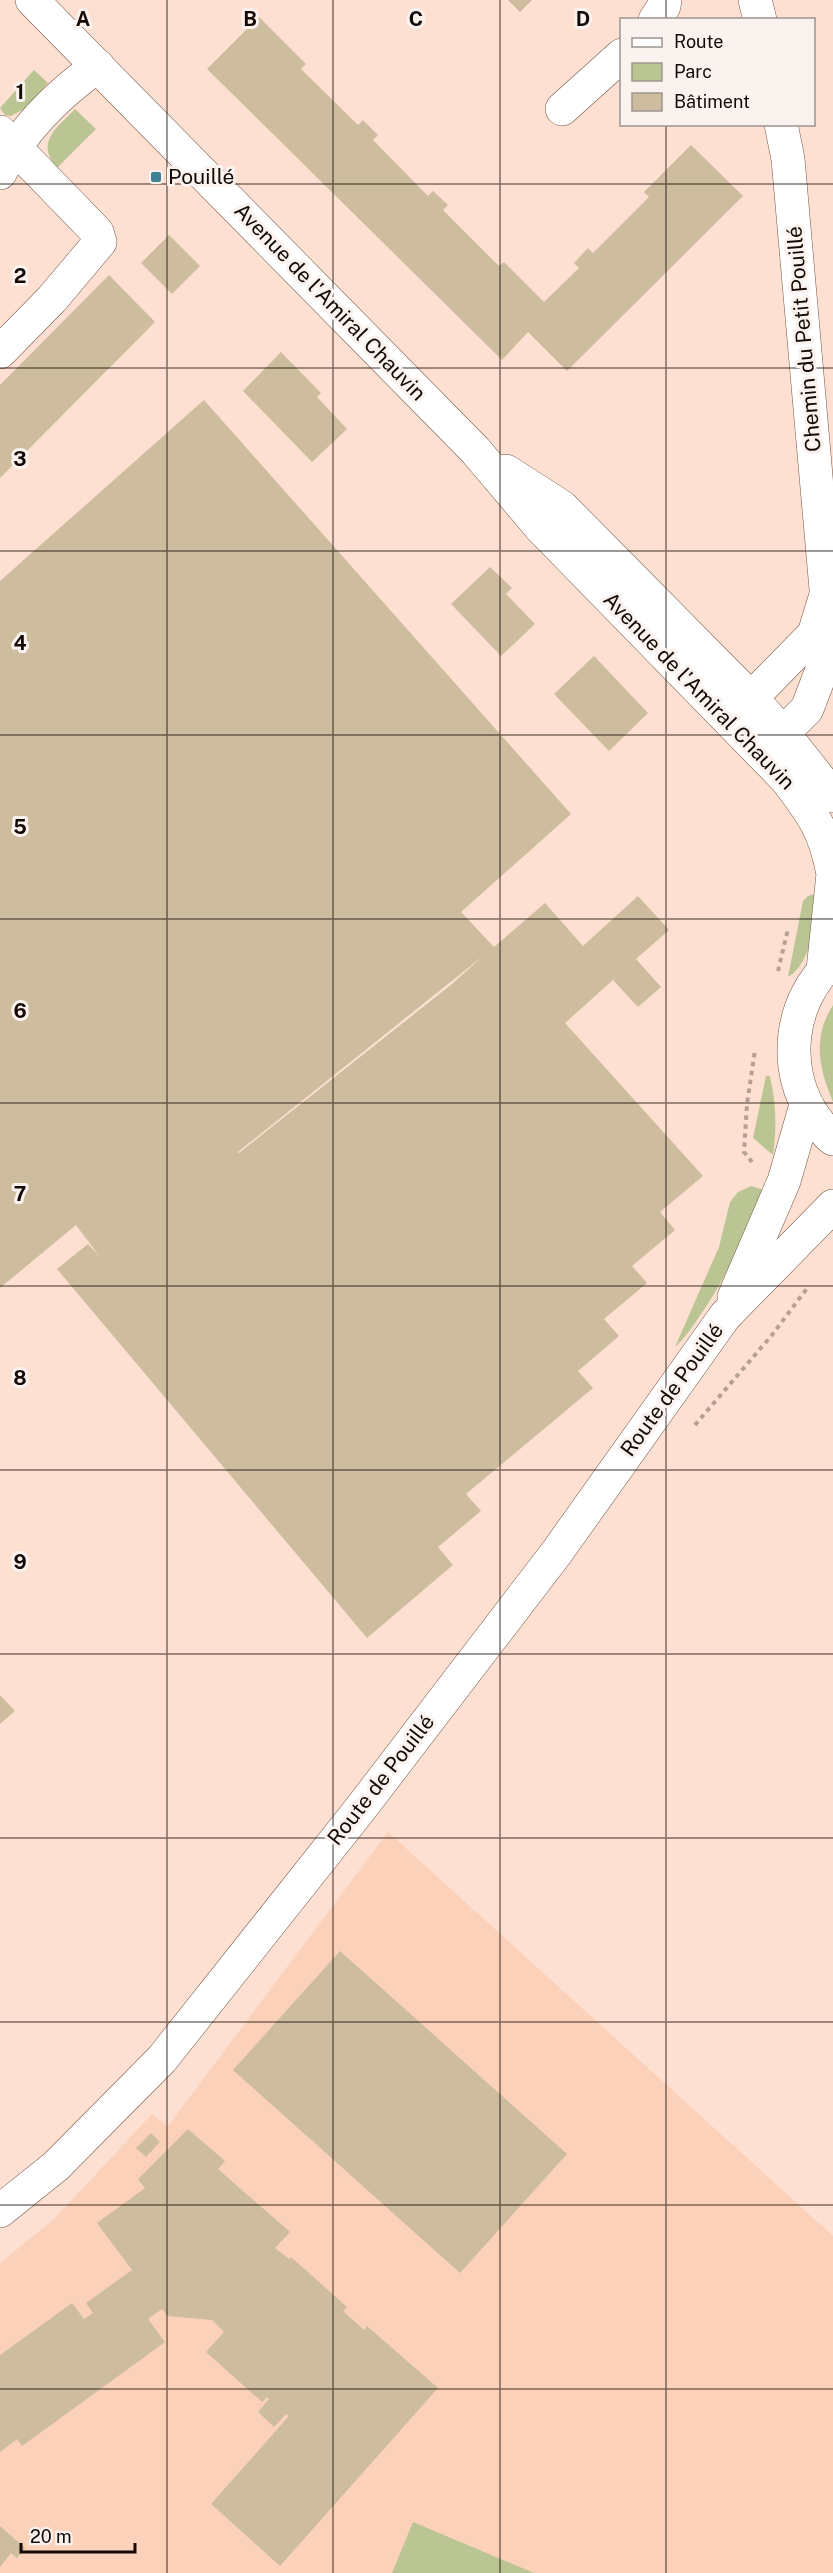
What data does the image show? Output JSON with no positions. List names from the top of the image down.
{
  "streets": {
    "street": ["Avenue de l'Amiral Chauvin", "Chemin du Petit Pouillé", "Route de Pouillé"]
  },
  "crossings": [
    ["Avenue de l'Amiral Chauvin", "Chemin du Petit Pouillé"]
  ],
  "places": {
    "transit": ["Pouillé"]
  },
  "legend": ["Route", "Parc", "Bâtiment"],
  "scale_bar": "20 m",
  "grid": {
    "columns": [
      "A",
      "B",
      "C",
      "D"
    ],
    "rows": [
      "1",
      "2",
      "3",
      "4",
      "5",
      "6",
      "7",
      "8",
      "9"
    ]
  }
}
